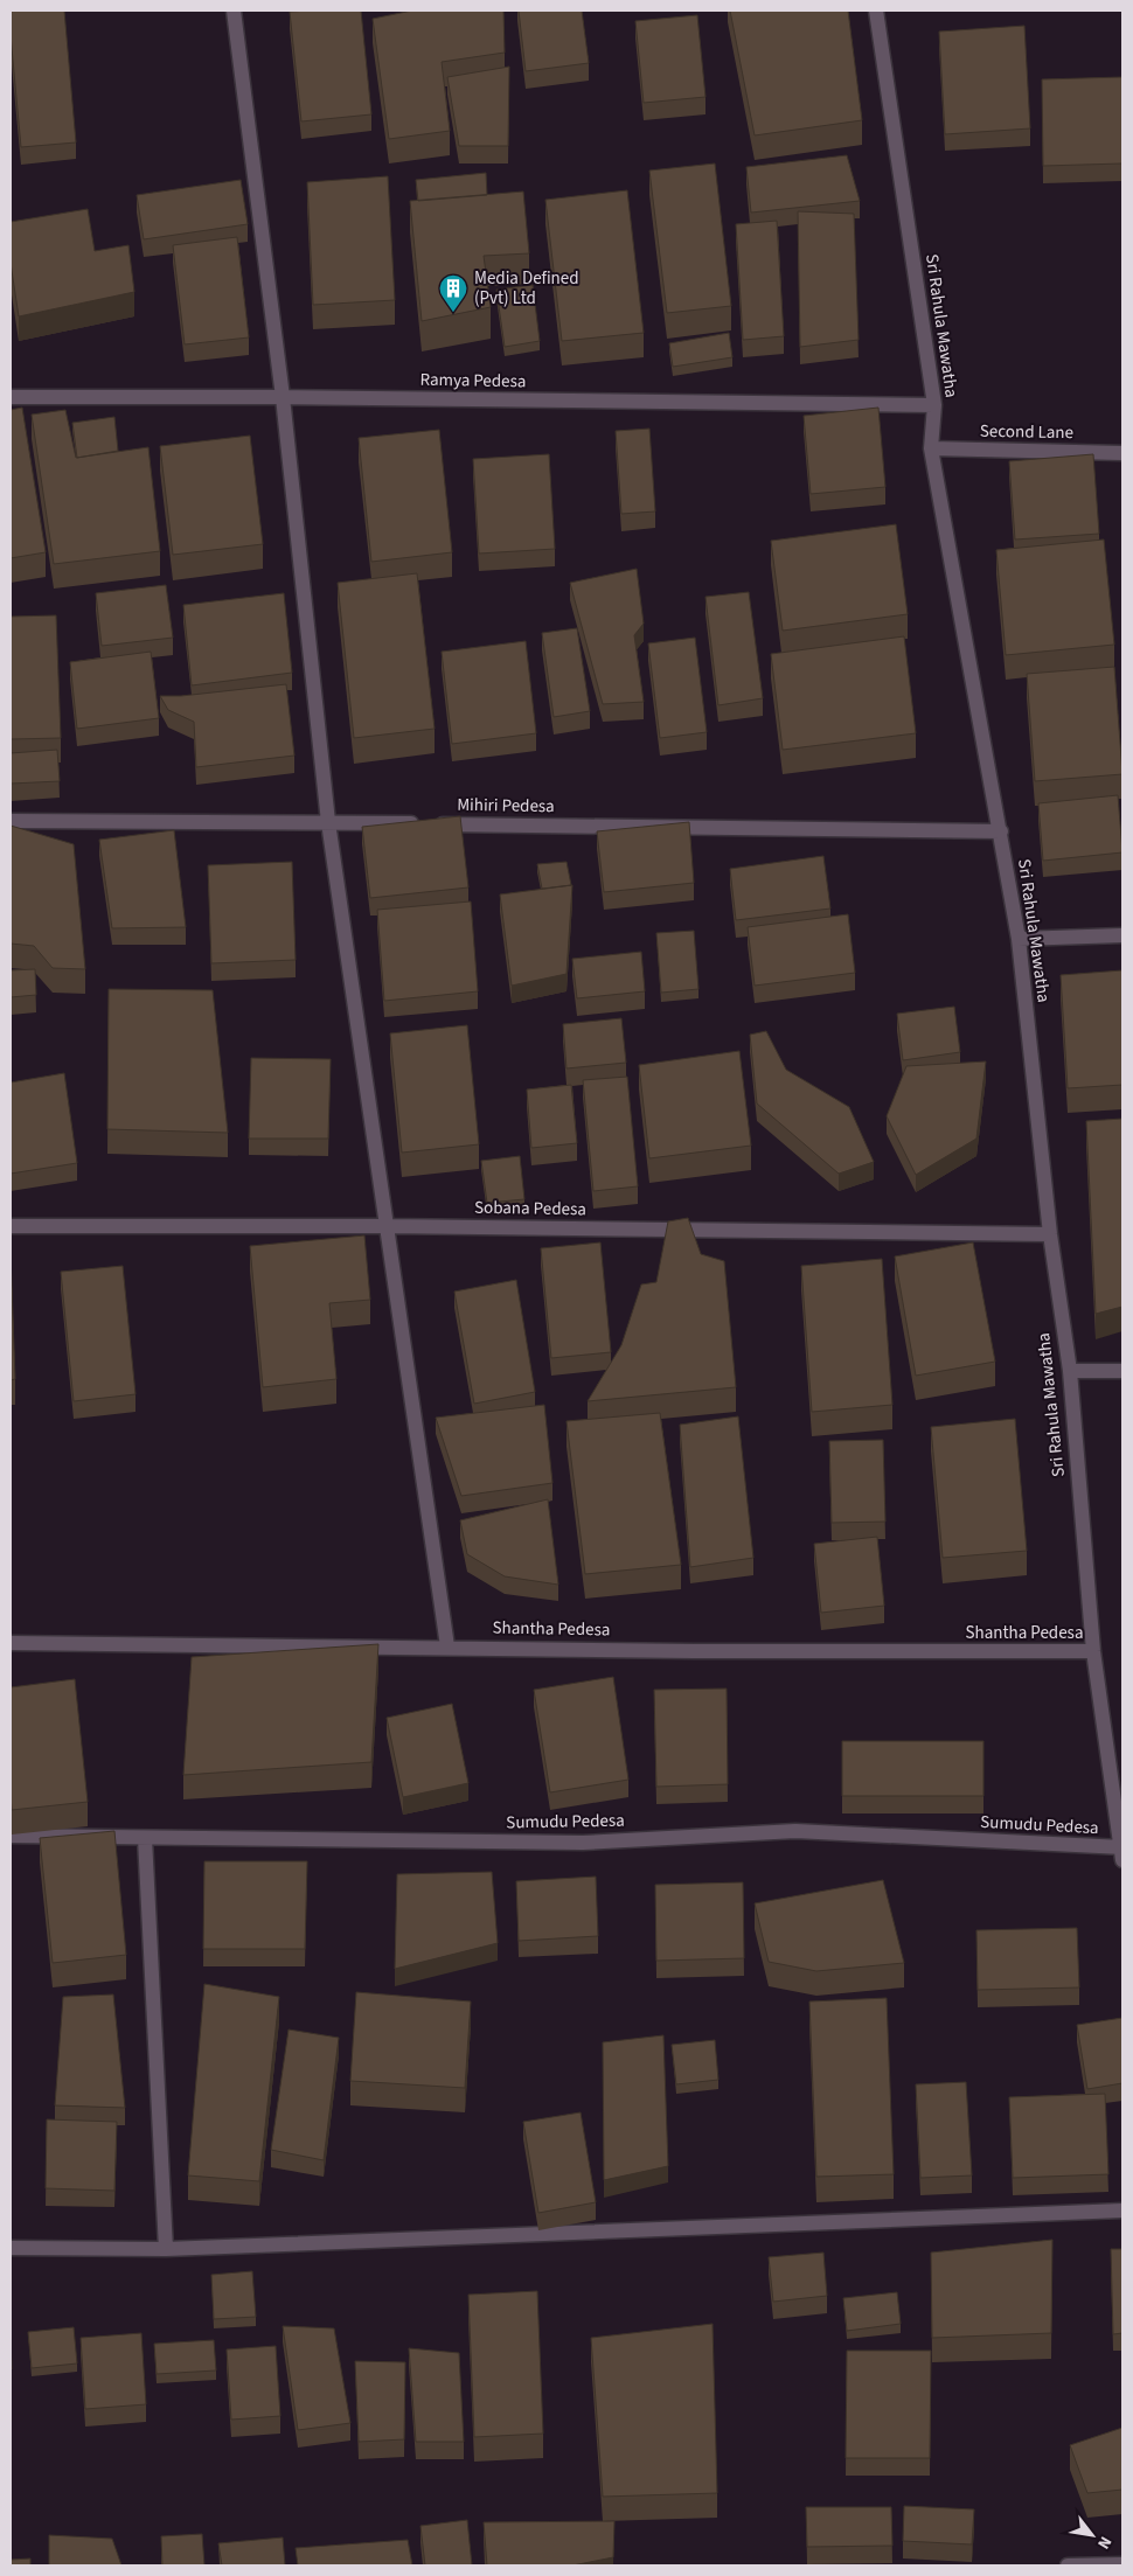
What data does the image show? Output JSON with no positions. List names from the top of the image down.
{
  "streets": {
    "street": [
      "Sri Rahula Mawatha",
      "Ramya Pedesa",
      "Second Lane",
      "Mihiri Pedesa",
      "Sobana Pedesa",
      "Shantha Pedesa",
      "Sumudu Pedesa"
    ]
  },
  "crossings": [
    ["Sri Rahula Mawatha", "Ramya Pedesa"],
    ["Sri Rahula Mawatha", "Second Lane"],
    ["Sri Rahula Mawatha", "Mihiri Pedesa"],
    ["Sri Rahula Mawatha", "Sobana Pedesa"],
    ["Sri Rahula Mawatha", "Shantha Pedesa"],
    ["Sri Rahula Mawatha", "Sumudu Pedesa"]
  ],
  "places": {
    "building": ["Media Defined (Pvt) Ltd"]
  },
  "north": "bottom right"
}
